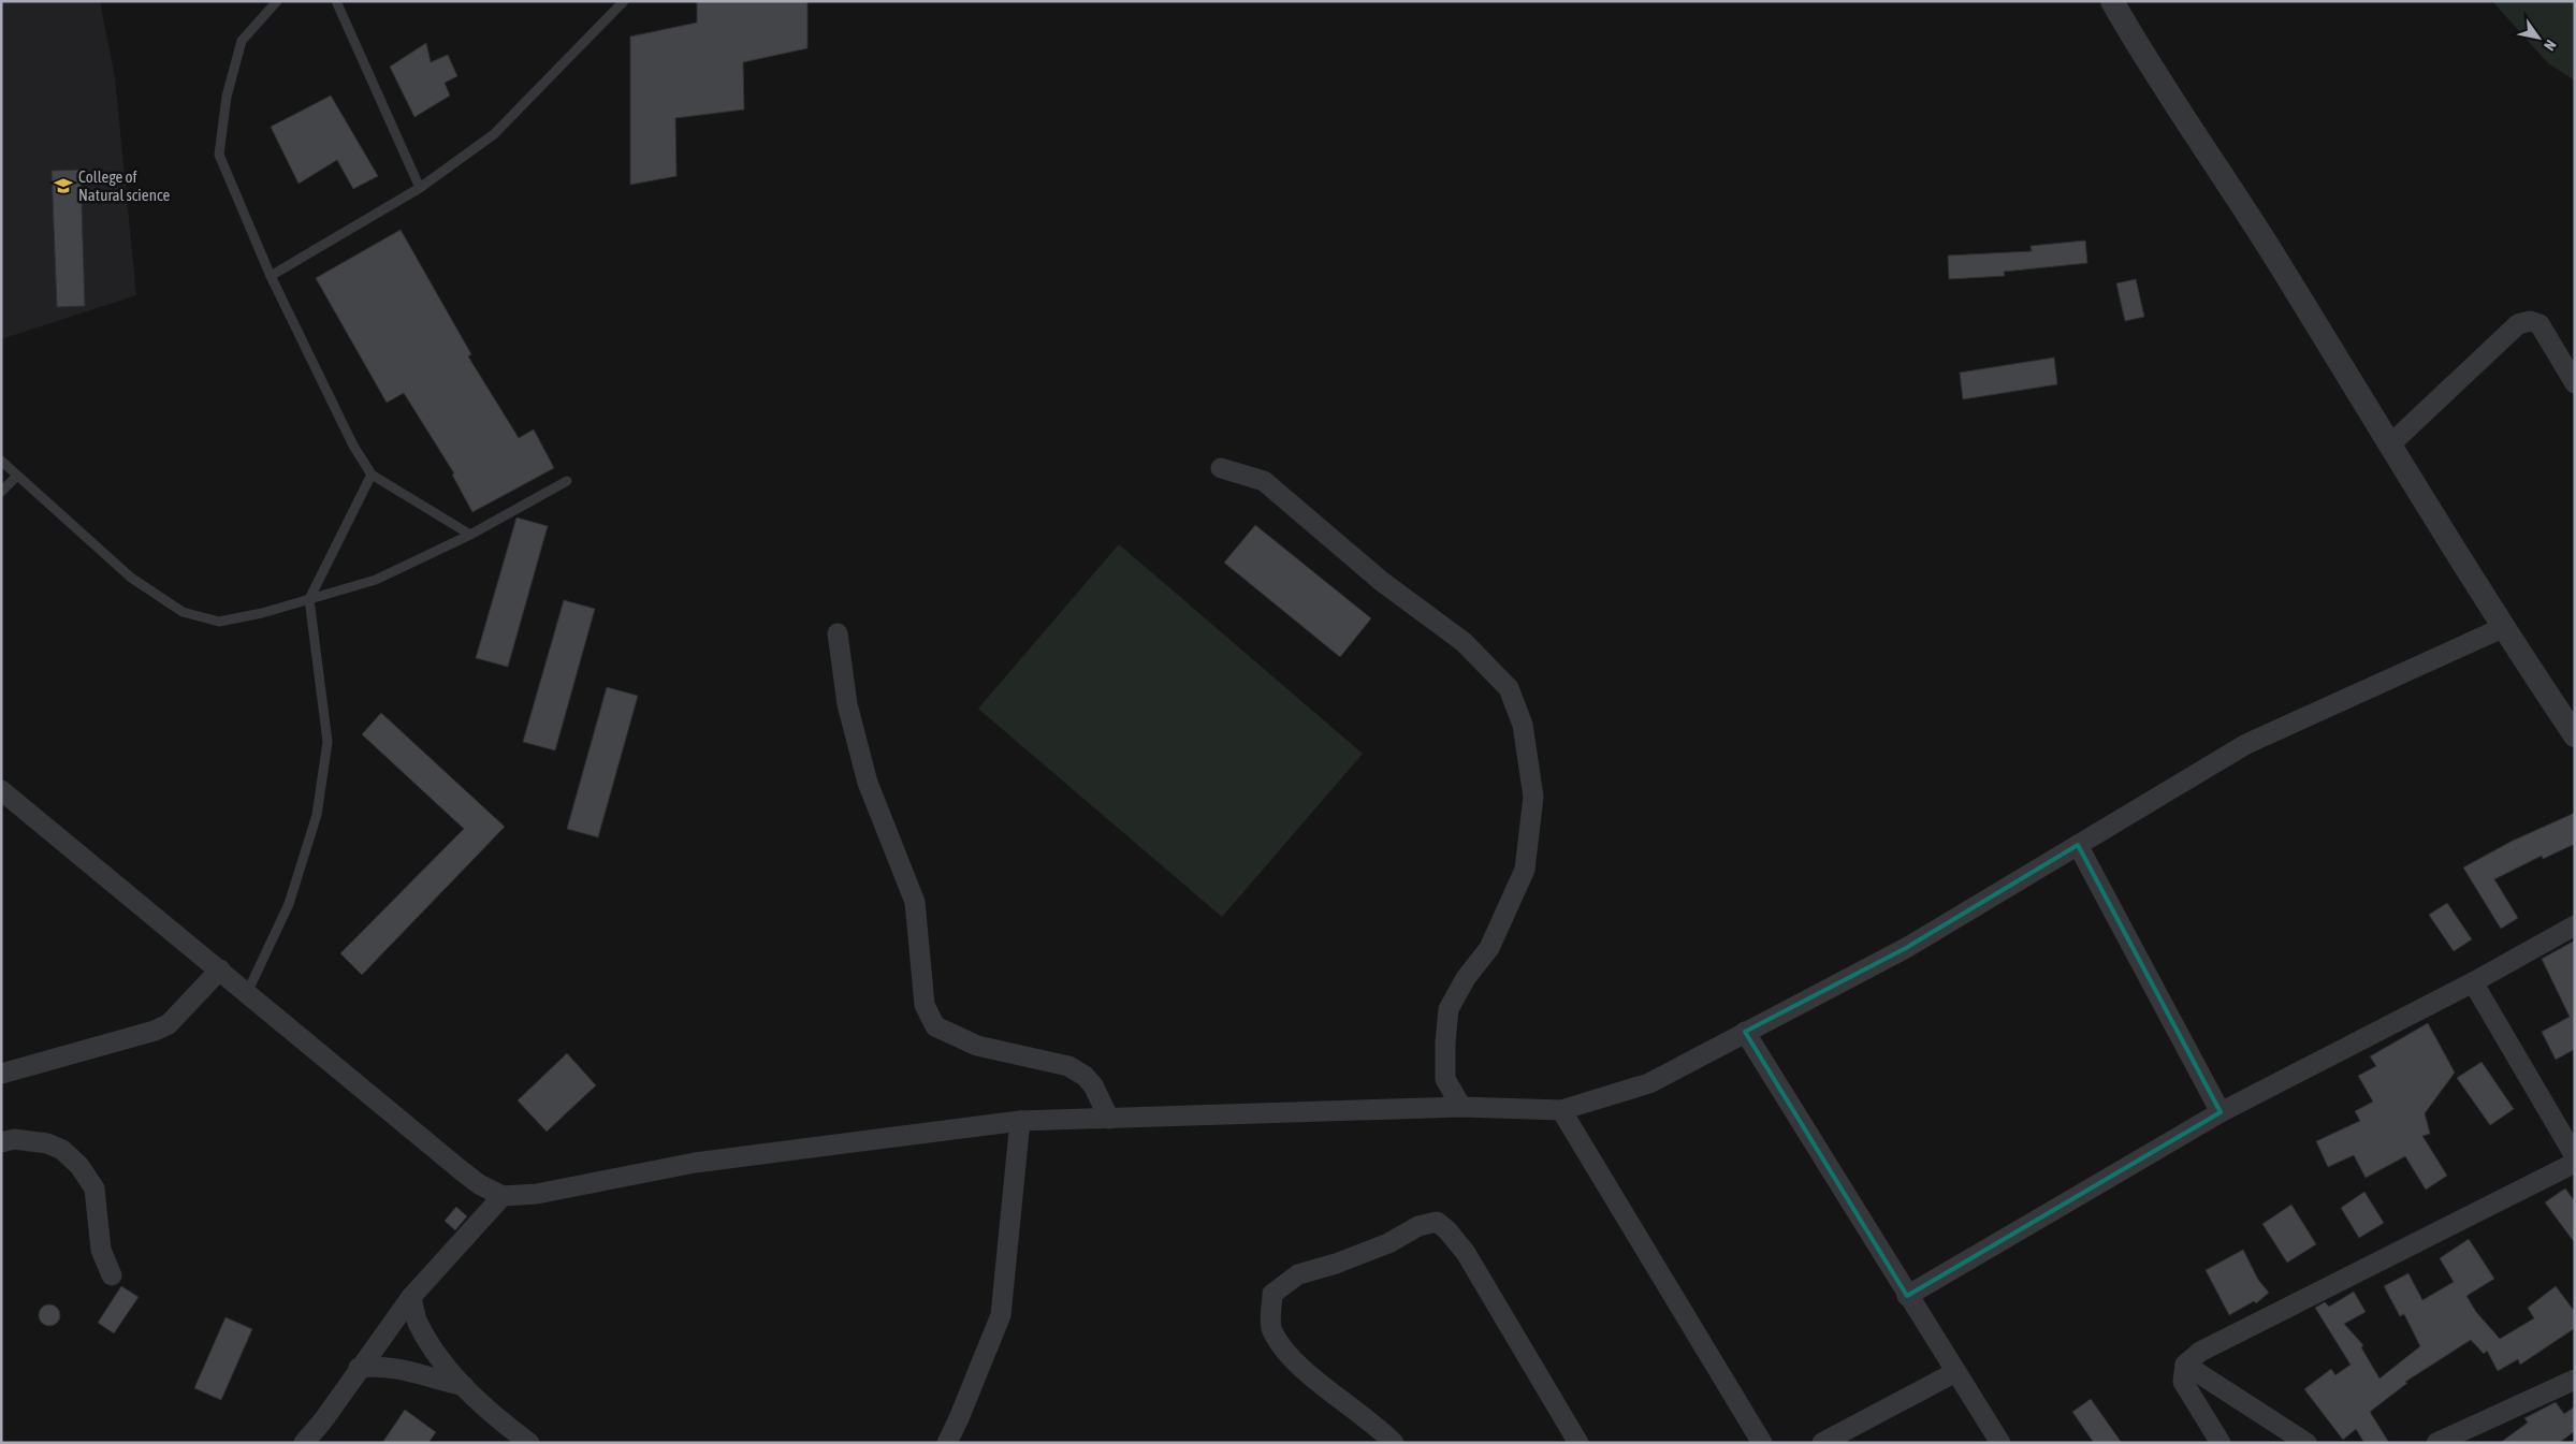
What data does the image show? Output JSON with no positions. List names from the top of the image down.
{
  "places": {
    "school or university": ["College of Natural science"]
  },
  "north": "bottom right"
}
